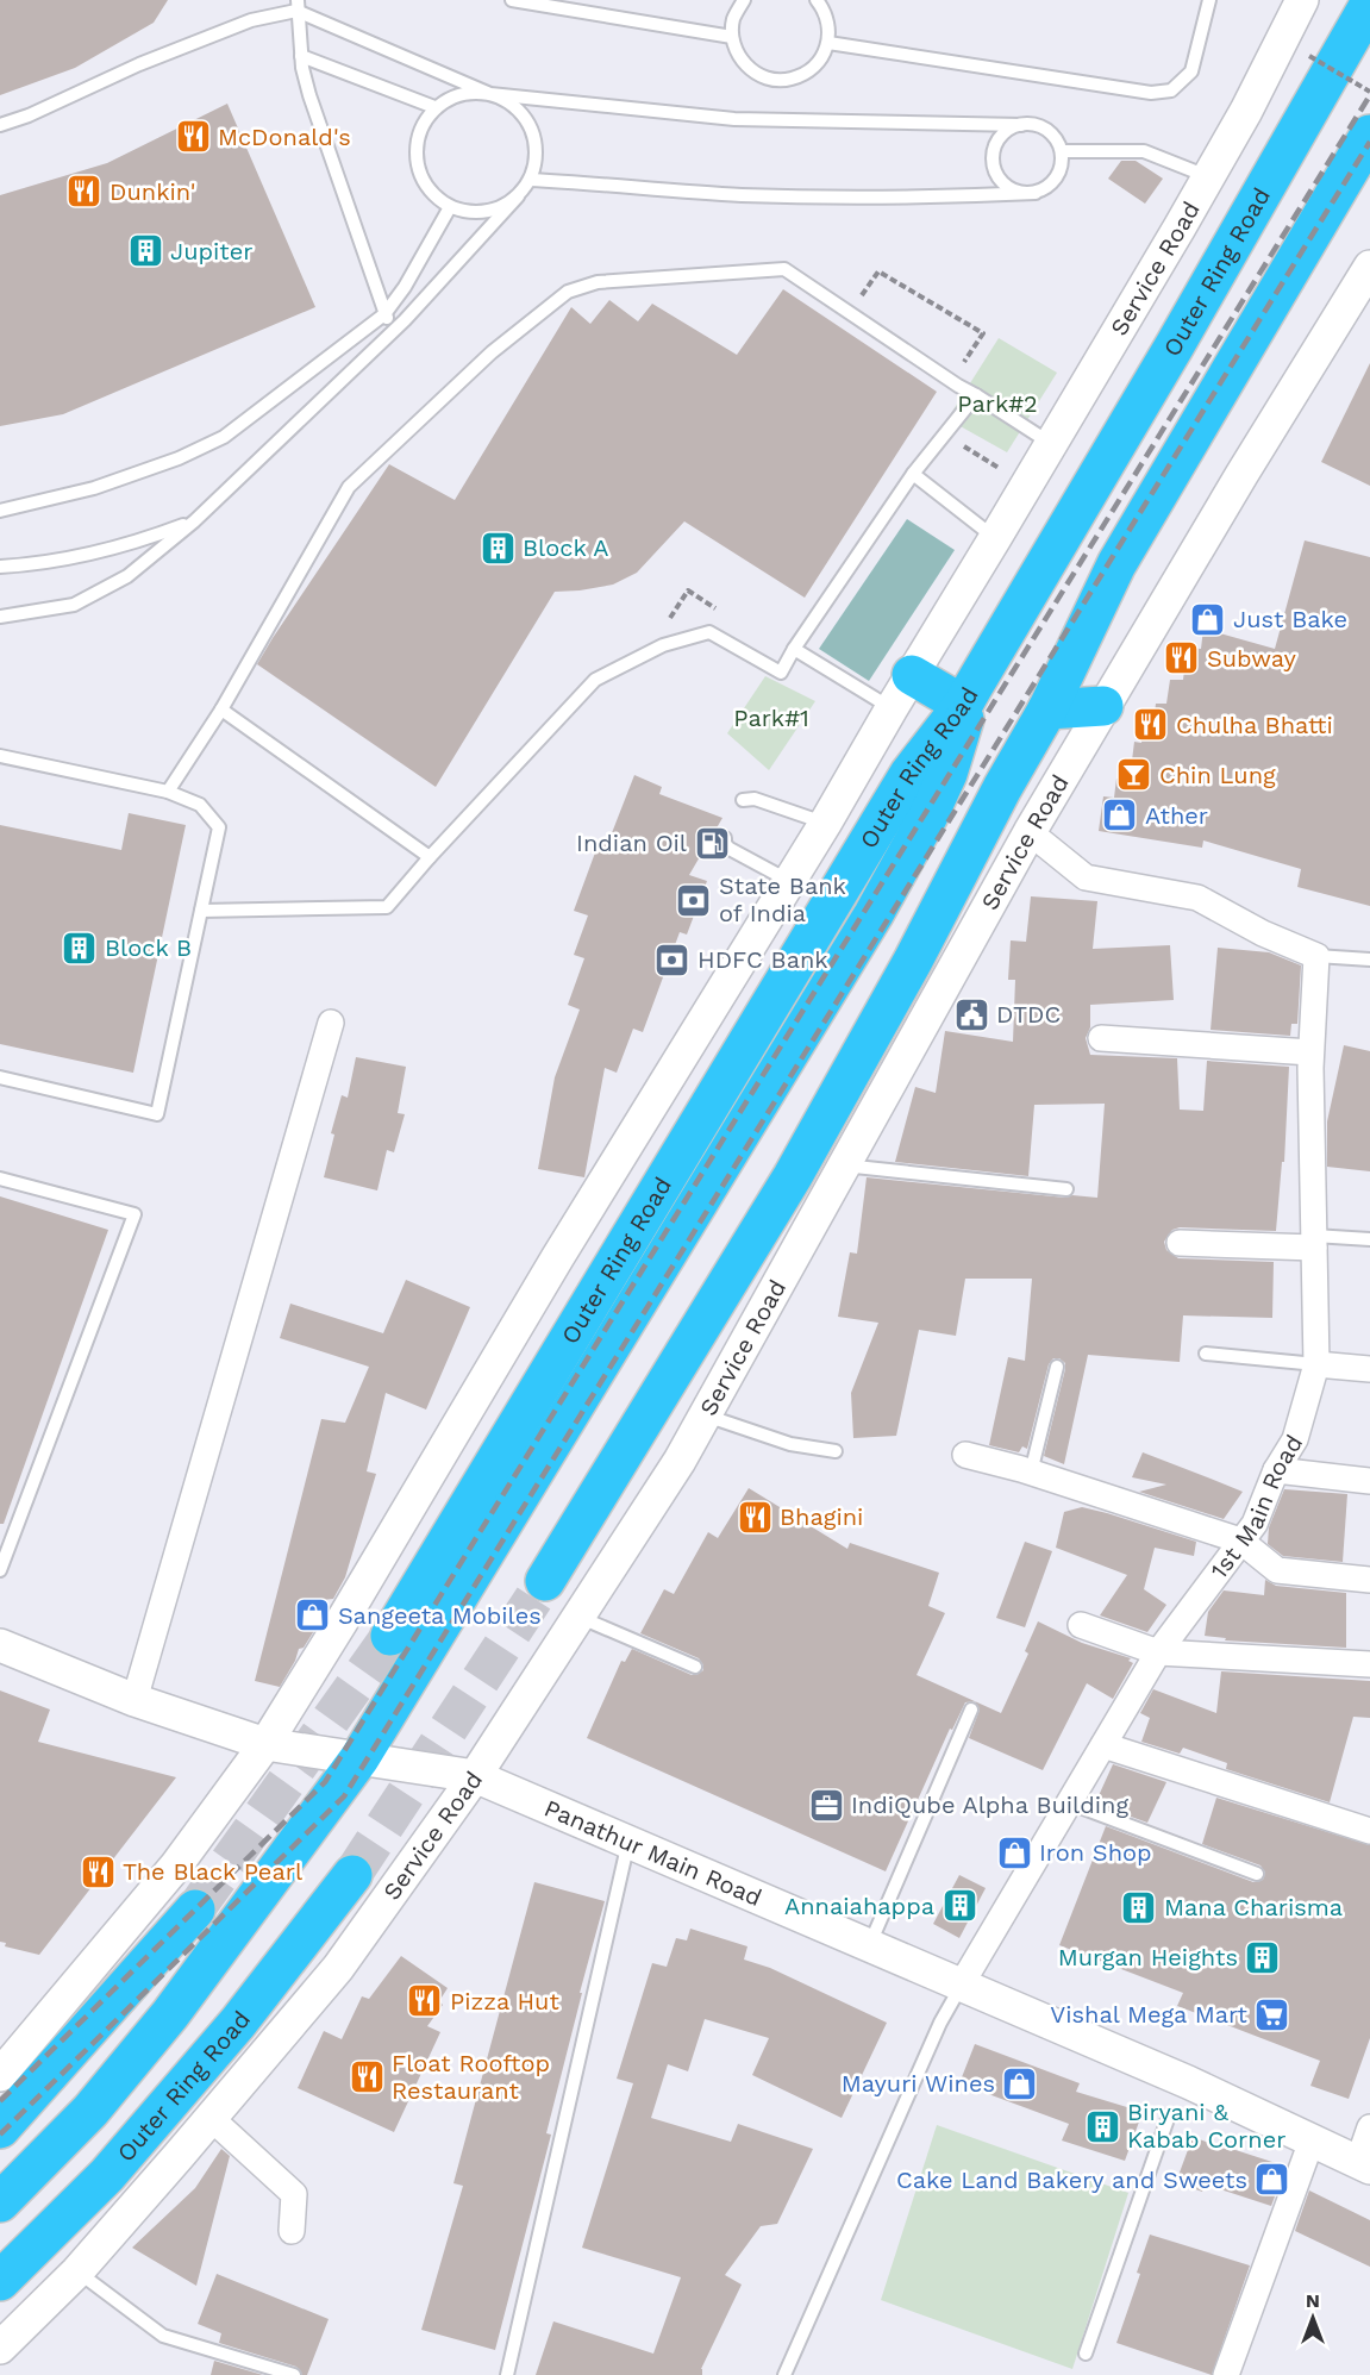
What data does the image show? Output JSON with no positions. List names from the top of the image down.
{
  "streets": {
    "highway": ["Outer Ring Road"],
    "street": ["Service Road", "1st Main Road", "Panathur Main Road"]
  },
  "crossings": [
    ["Service Road", "Panathur Main Road"],
    ["1st Main Road", "Panathur Main Road"]
  ],
  "parks": ["Park#2", "Park#1"],
  "places": {
    "restaurant": [
      "McDonald's",
      "Dunkin'",
      "Subway",
      "Chulha Bhatti",
      "Bhagini",
      "The Black Pearl",
      "Pizza Hut",
      "Float Rooftop Restaurant"
    ],
    "building": [
      "Jupiter",
      "Block A",
      "Block B",
      "Annaiahappa",
      "Mana Charisma",
      "Murgan Heights",
      "Biryani & Kabab Corner"
    ],
    "shop": [
      "Just Bake",
      "Ather",
      "Sangeeta Mobiles",
      "Iron Shop",
      "Mayuri Wines",
      "Cake Land Bakery and Sweets"
    ],
    "bar": ["Chin Lung"],
    "fuel station": ["Indian Oil"],
    "bank": ["State Bank of India", "HDFC Bank"],
    "public building": ["DTDC"],
    "office": ["IndiQube Alpha Building"],
    "supermarket": ["Vishal Mega Mart"]
  },
  "north": "top"
}
